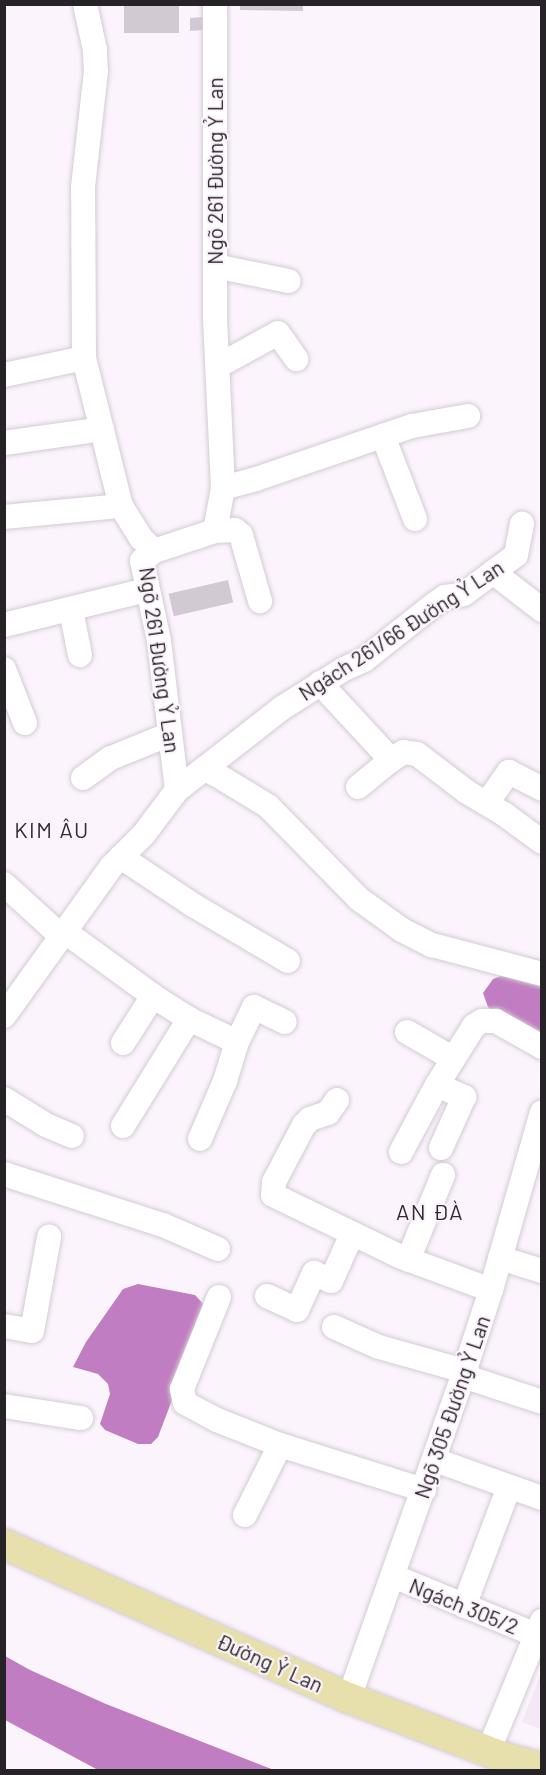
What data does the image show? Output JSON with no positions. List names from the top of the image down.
{
  "streets": {
    "main road": ["Đường Ỷ Lan"],
    "street": [
      "Ngõ 261 Đường Ỷ Lan",
      "Ngách 261/66 Đường Ỷ Lan",
      "Ngõ 305 Đường Ỷ Lan",
      "Ngách 305/2"
    ]
  },
  "crossings": [
    ["Ngõ 261 Đường Ỷ Lan", "Ngách 261/66 Đường Ỷ Lan"],
    ["Ngõ 305 Đường Ỷ Lan", "Ngách 305/2"],
    ["Ngõ 305 Đường Ỷ Lan", "Đường Ỷ Lan"]
  ],
  "districts": ["KIM ÂU", "AN ĐÀ"]
}
